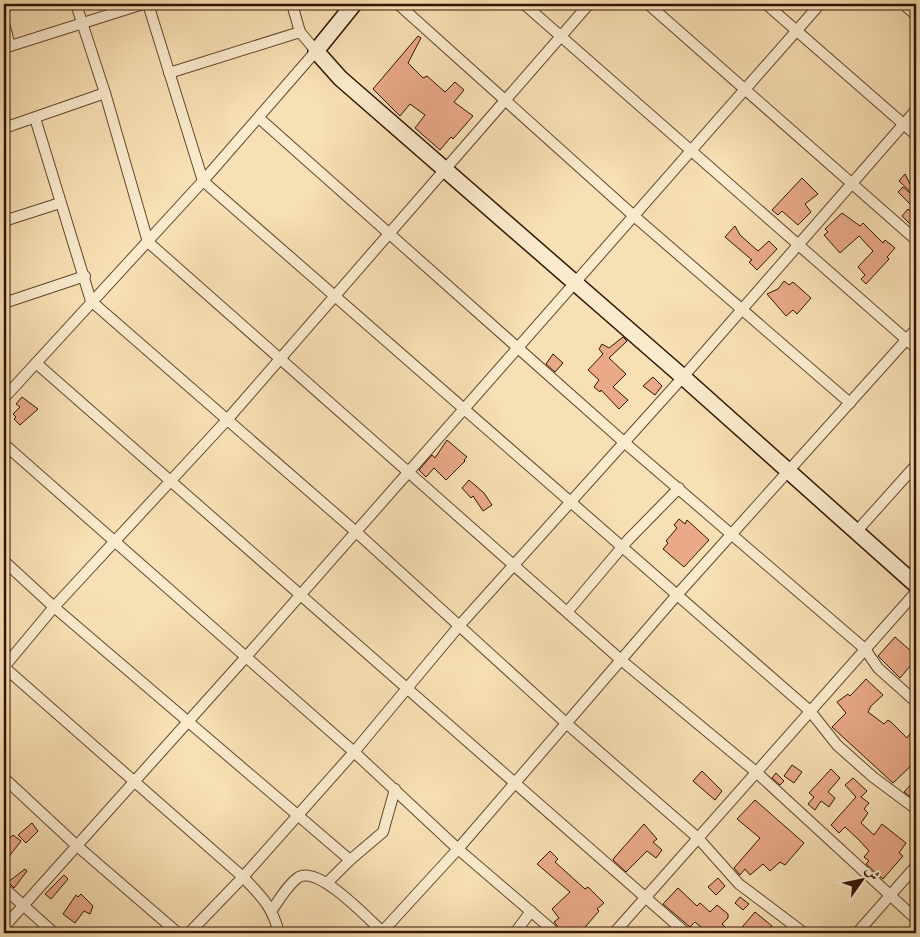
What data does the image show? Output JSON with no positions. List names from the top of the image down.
{
  "north": "top right"
}
